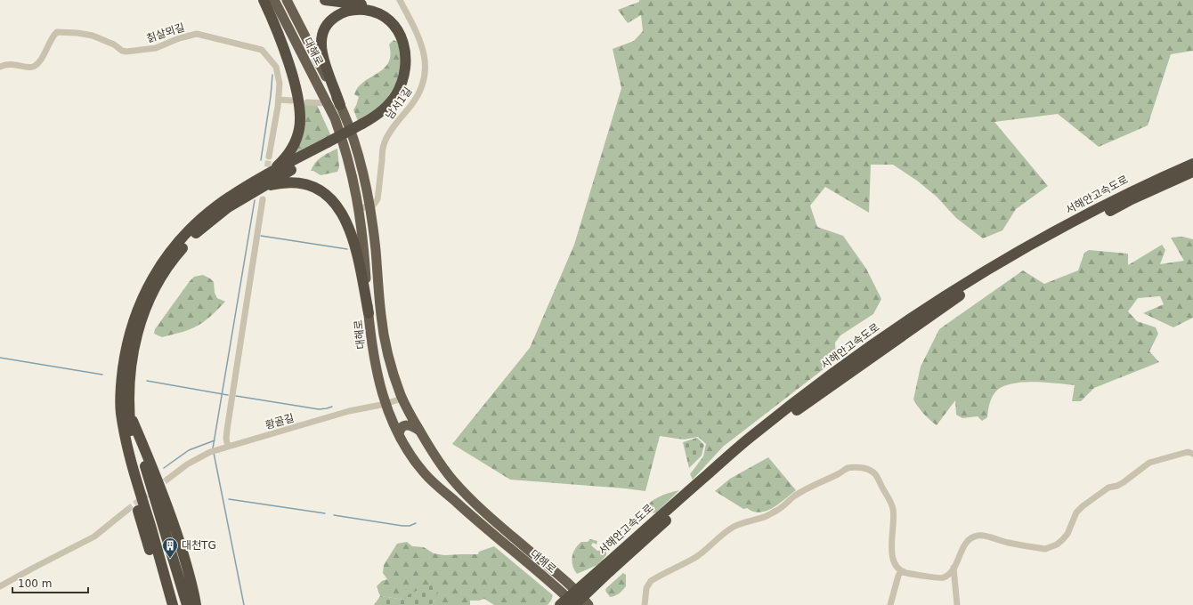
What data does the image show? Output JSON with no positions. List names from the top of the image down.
{
  "streets": {
    "highway": ["대해로", "서해안고속도로"],
    "street": ["칡살뫼길", "남서1길", "황골길"]
  },
  "crossings": [
    ["대해로", "남서1길"],
    ["대해로", "서해안고속도로"],
    ["대해로", "황골길"]
  ],
  "places": {
    "building": ["대천TG"]
  },
  "scale_bar": "100 m"
}
